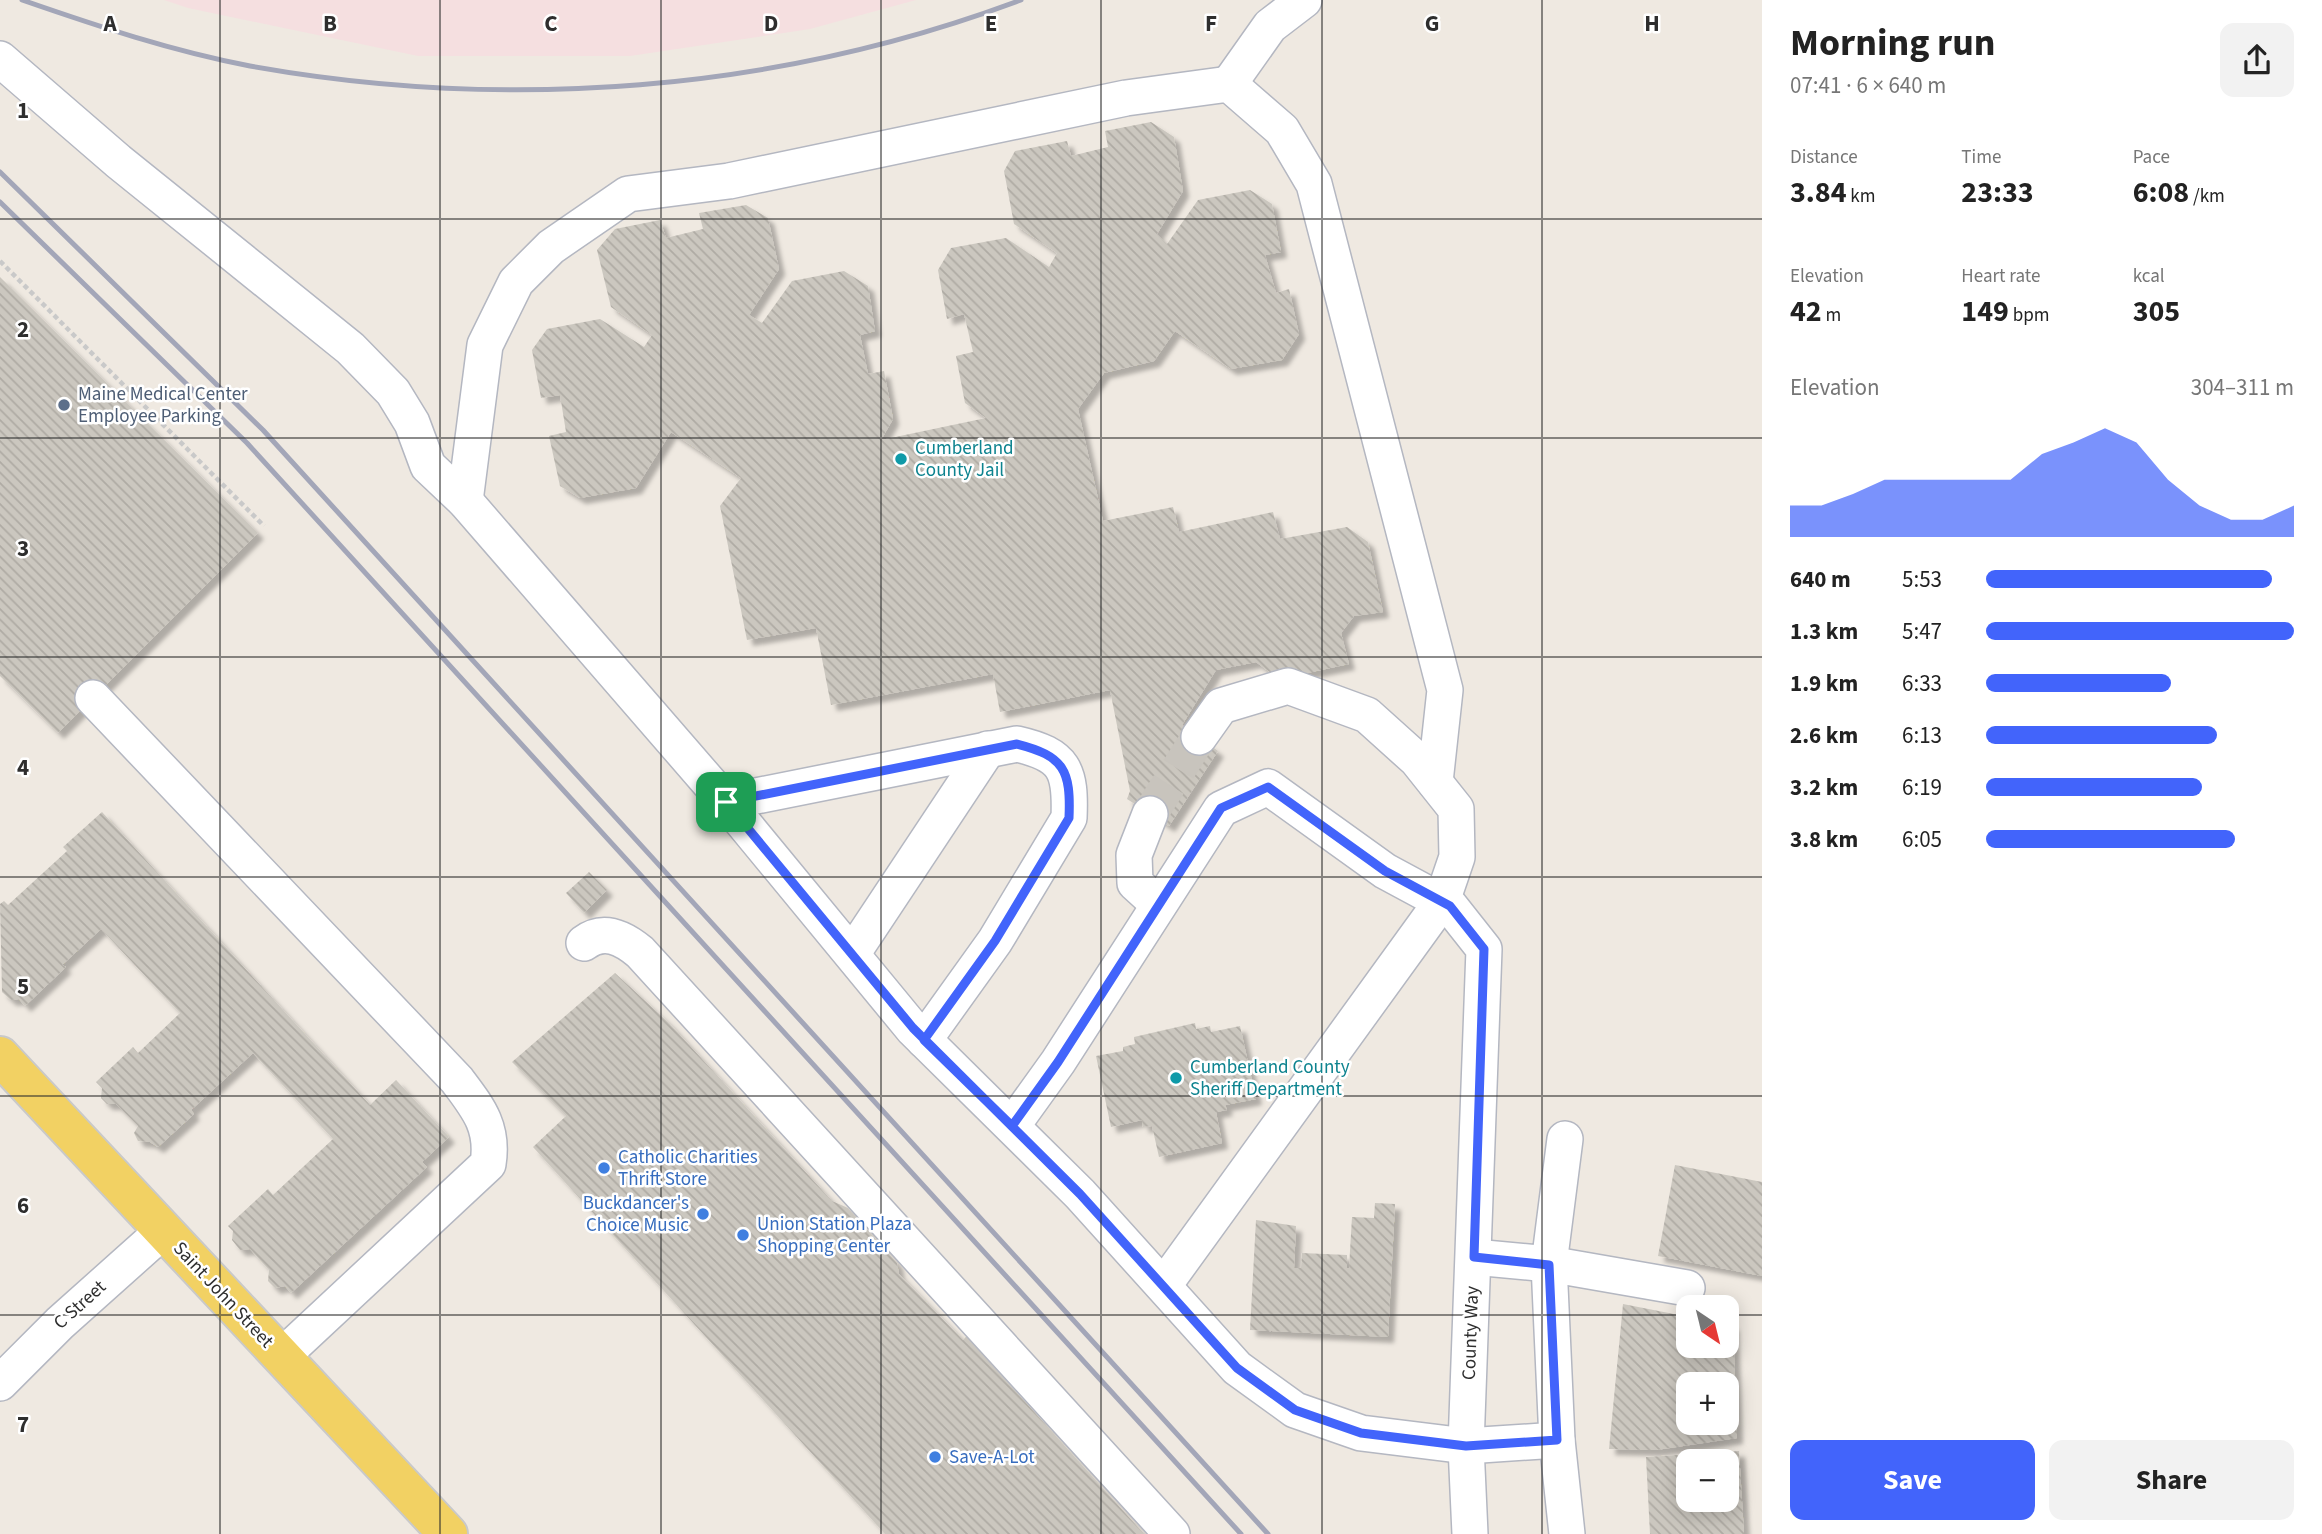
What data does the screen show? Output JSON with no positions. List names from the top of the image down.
{
  "streets": {
    "main road": ["Saint John Street"],
    "street": ["C Street", "County Way"]
  },
  "crossings": [
    ["Saint John Street", "C Street"]
  ],
  "places": [
    "Maine Medical Center Employee Parking",
    "Cumberland County Jail",
    "Cumberland County Sheriff Department",
    "Catholic Charities Thrift Store",
    "Buckdancer's Choice Music",
    "Union Station Plaza Shopping Center",
    "Save-A-Lot"
  ],
  "north": "bottom right",
  "page": {
    "heading": ["Morning run", "07:41 · 6 × 640 m"],
    "stats": [
      ["Distance", "3.84 km"],
      ["Time", "23:33"],
      ["Pace", "6:08 /km"],
      ["Elevation", "42 m"],
      ["Heart rate", "149 bpm"],
      ["kcal", "305"]
    ],
    "chart": ["Elevation", "304–311 m"],
    "list": [
      {
        "name": "640 m",
        "note": "5:53"
      },
      {
        "name": "1.3 km",
        "note": "5:47"
      },
      {
        "name": "1.9 km",
        "note": "6:33"
      },
      {
        "name": "2.6 km",
        "note": "6:13"
      },
      {
        "name": "3.2 km",
        "note": "6:19"
      },
      {
        "name": "3.8 km",
        "note": "6:05"
      }
    ],
    "map_buttons": ["+", "−"],
    "buttons": ["Save", "Share"]
  },
  "grid": {
    "columns": [
      "A",
      "B",
      "C",
      "D",
      "E",
      "F",
      "G",
      "H"
    ],
    "rows": [
      "1",
      "2",
      "3",
      "4",
      "5",
      "6",
      "7"
    ]
  }
}
